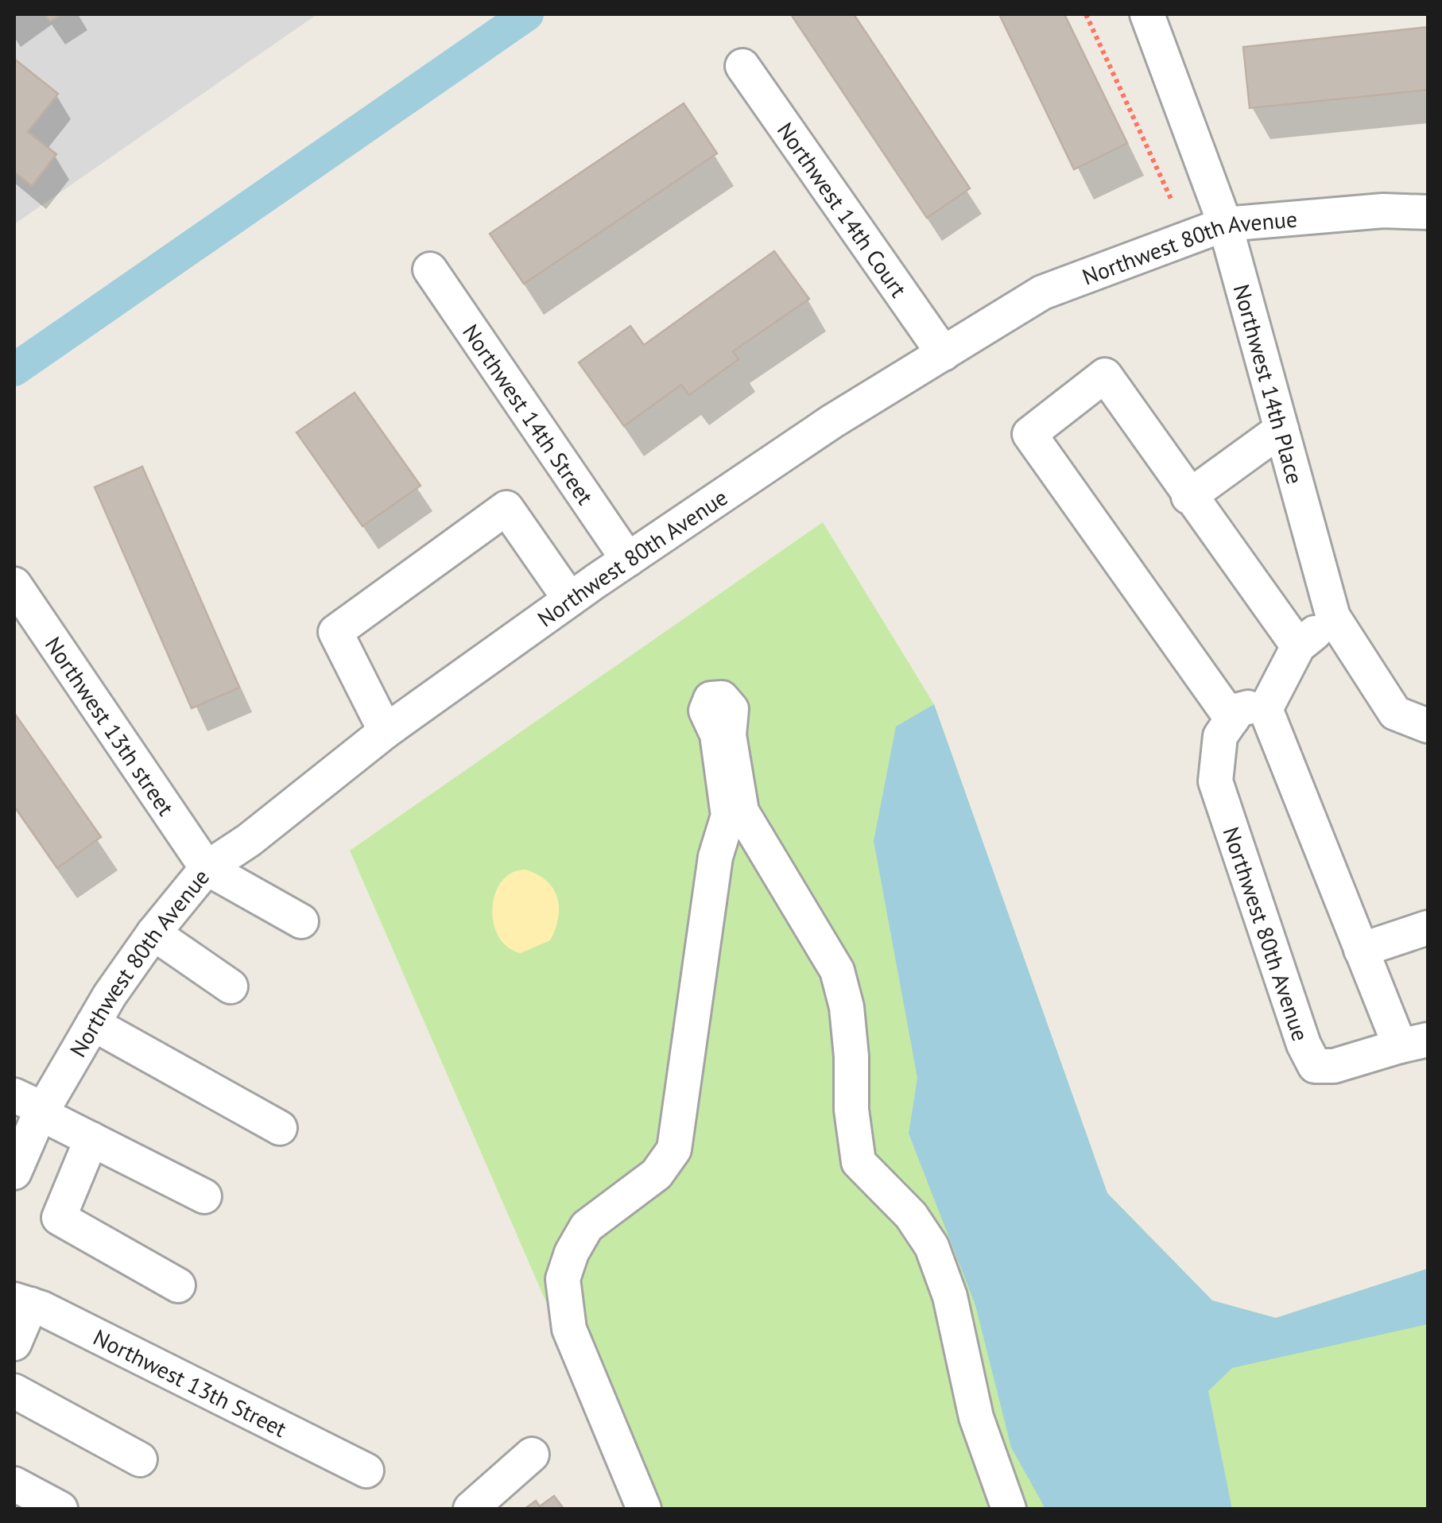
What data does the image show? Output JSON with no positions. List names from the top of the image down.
{
  "streets": {
    "street": [
      "Northwest 14th Court",
      "Northwest 80th Avenue",
      "Northwest 14th Place",
      "Northwest 14th Street",
      "Northwest 13th street",
      "Northwest 13th Street"
    ]
  },
  "crossings": [
    ["Northwest 14th Court", "Northwest 80th Avenue"],
    ["Northwest 80th Avenue", "Northwest 14th Place"],
    ["Northwest 80th Avenue", "Northwest 14th Street"],
    ["Northwest 80th Avenue", "Northwest 13th street"]
  ]
}
